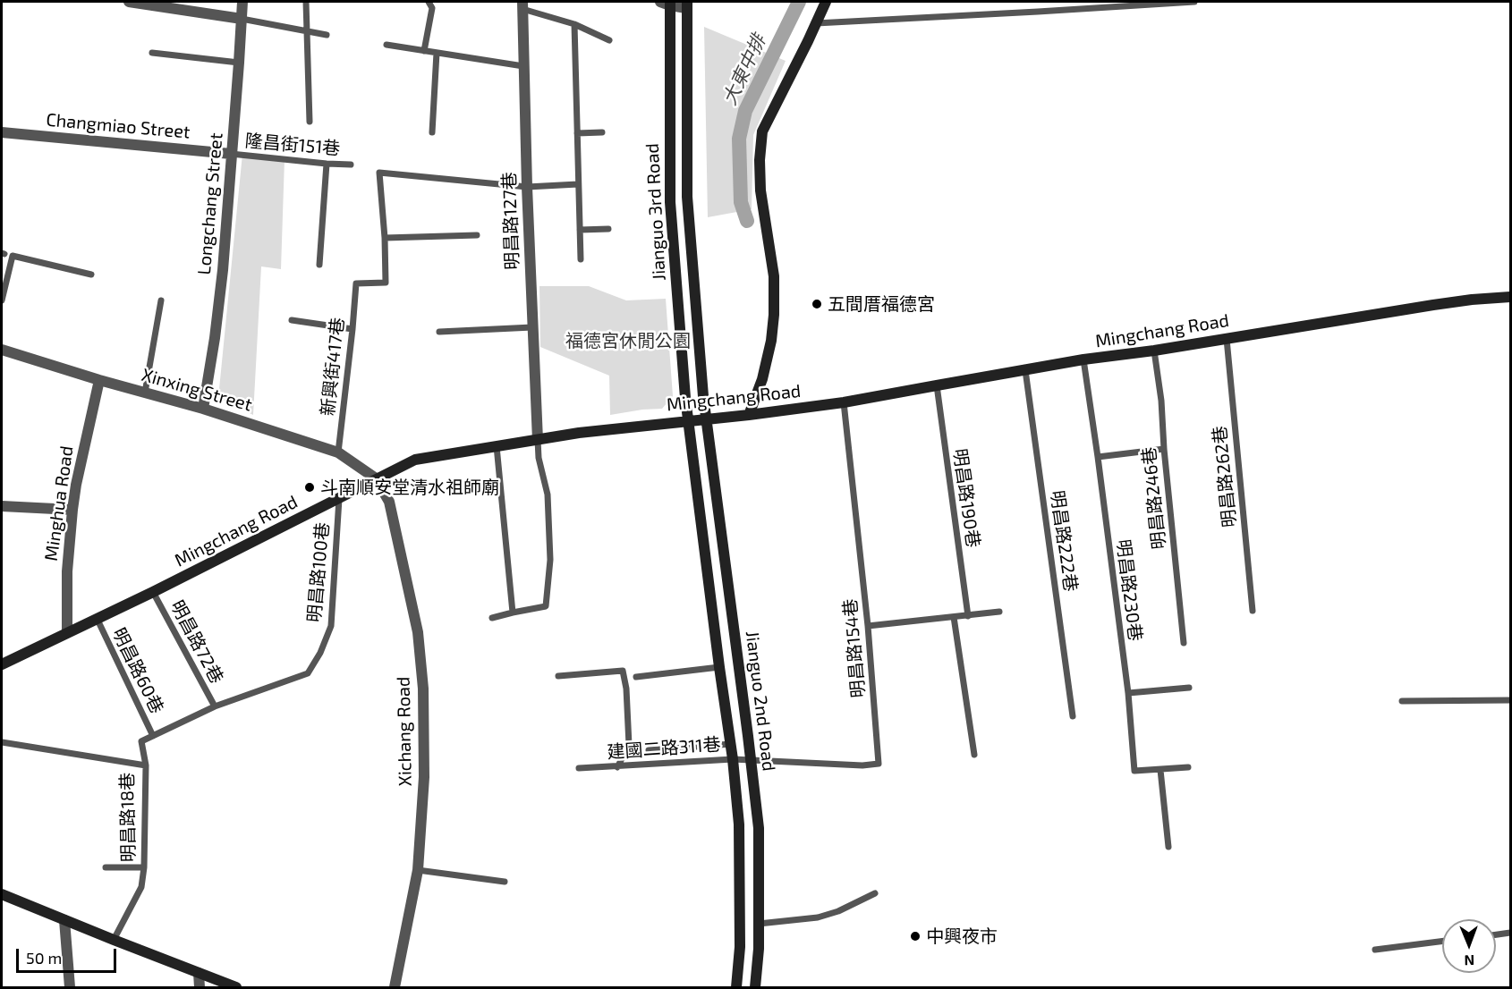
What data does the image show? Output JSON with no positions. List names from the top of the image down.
{
  "streets": {
    "street": [
      "Changmiao Street",
      "Longchang Street",
      "Jianguo 3rd Road",
      "明昌路127巷",
      "Mingchang Road",
      "Xinxing Street",
      "Minghua Road",
      "Jianguo 2nd Road",
      "Xichang Road"
    ],
    "lane": [
      "隆昌街151巷",
      "新興街417巷",
      "明昌路262巷",
      "明昌路190巷",
      "明昌路246巷",
      "明昌路222巷",
      "明昌路100巷",
      "明昌路230巷",
      "明昌路72巷",
      "明昌路154巷",
      "明昌路60巷",
      "建國二路311巷",
      "明昌路18巷"
    ]
  },
  "crossings": [
    ["Changmiao Street", "隆昌街151巷"],
    ["Changmiao Street", "Longchang Street"],
    ["隆昌街151巷", "Longchang Street"],
    ["Longchang Street", "Xinxing Street"],
    ["Jianguo 3rd Road", "Mingchang Road"],
    ["Jianguo 3rd Road", "Jianguo 2nd Road"],
    ["明昌路127巷", "Mingchang Road"],
    ["Mingchang Road", "Xinxing Street"],
    ["Mingchang Road", "明昌路262巷"],
    ["Mingchang Road", "明昌路190巷"],
    ["Mingchang Road", "明昌路246巷"],
    ["Mingchang Road", "Minghua Road"],
    ["Mingchang Road", "明昌路222巷"],
    ["Mingchang Road", "明昌路100巷"],
    ["Mingchang Road", "明昌路230巷"],
    ["Mingchang Road", "明昌路72巷"],
    ["Mingchang Road", "明昌路154巷"],
    ["Mingchang Road", "明昌路60巷"],
    ["Mingchang Road", "Jianguo 2nd Road"],
    ["Mingchang Road", "Xichang Road"],
    ["新興街417巷", "Xinxing Street"],
    ["Xinxing Street", "Minghua Road"],
    ["Xinxing Street", "Xichang Road"],
    ["明昌路100巷", "明昌路72巷"],
    ["明昌路100巷", "明昌路60巷"],
    ["明昌路154巷", "Jianguo 2nd Road"],
    ["明昌路154巷", "建國二路311巷"],
    ["Jianguo 2nd Road", "建國二路311巷"]
  ],
  "water": ["大東中排"],
  "parks": ["福德宮休閒公園"],
  "places": ["五間厝福德宮", "斗南順安堂清水祖師廟", "中興夜市"],
  "scale_bar": "50 m",
  "north": "bottom"
}
